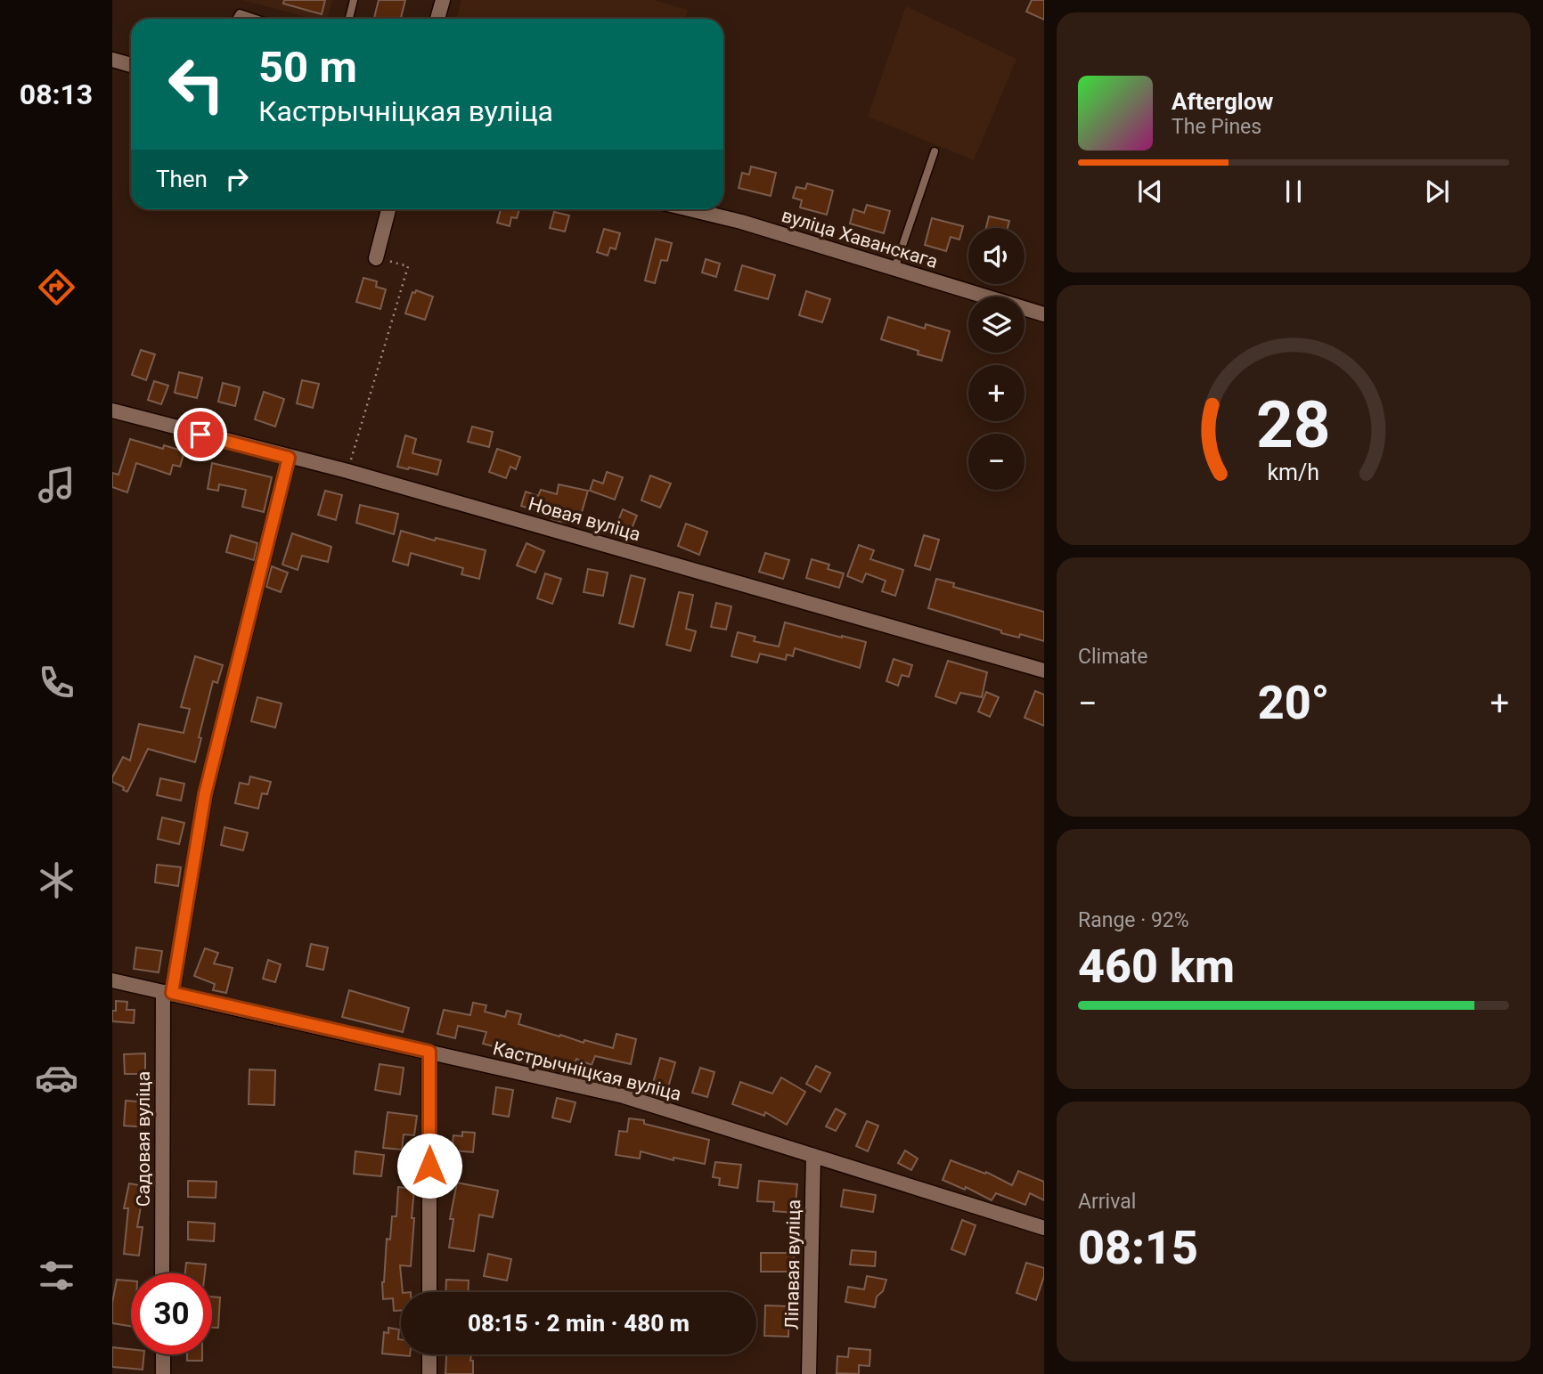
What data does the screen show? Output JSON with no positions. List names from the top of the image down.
{
  "streets": {
    "street": [
      "вуліца Хаванскага",
      "Новая вуліца",
      "Кастрычніцкая вуліца",
      "Садовая вуліца",
      "Ліпавая вуліца"
    ]
  },
  "crossings": [
    ["Новая вуліца", "Садовая вуліца"],
    ["Кастрычніцкая вуліца", "Садовая вуліца"],
    ["Кастрычніцкая вуліца", "Ліпавая вуліца"]
  ],
  "page": {
    "tabs": "08:13",
    "turn": ["50 m", "Кастрычніцкая вуліца"],
    "song": ["Afterglow", "The Pines"],
    "then": "Then",
    "map_buttons": ["+", "−"],
    "tile": [
      "Climate",
      ["Range · 92%", "460 km"],
      ["Arrival", "08:15"]
    ],
    "heat": ["−", "20°", "+"],
    "limit": "30",
    "trip": "08:15 · 2 min · 480 m",
    "gauge": ["28", "km/h"]
  }
}
